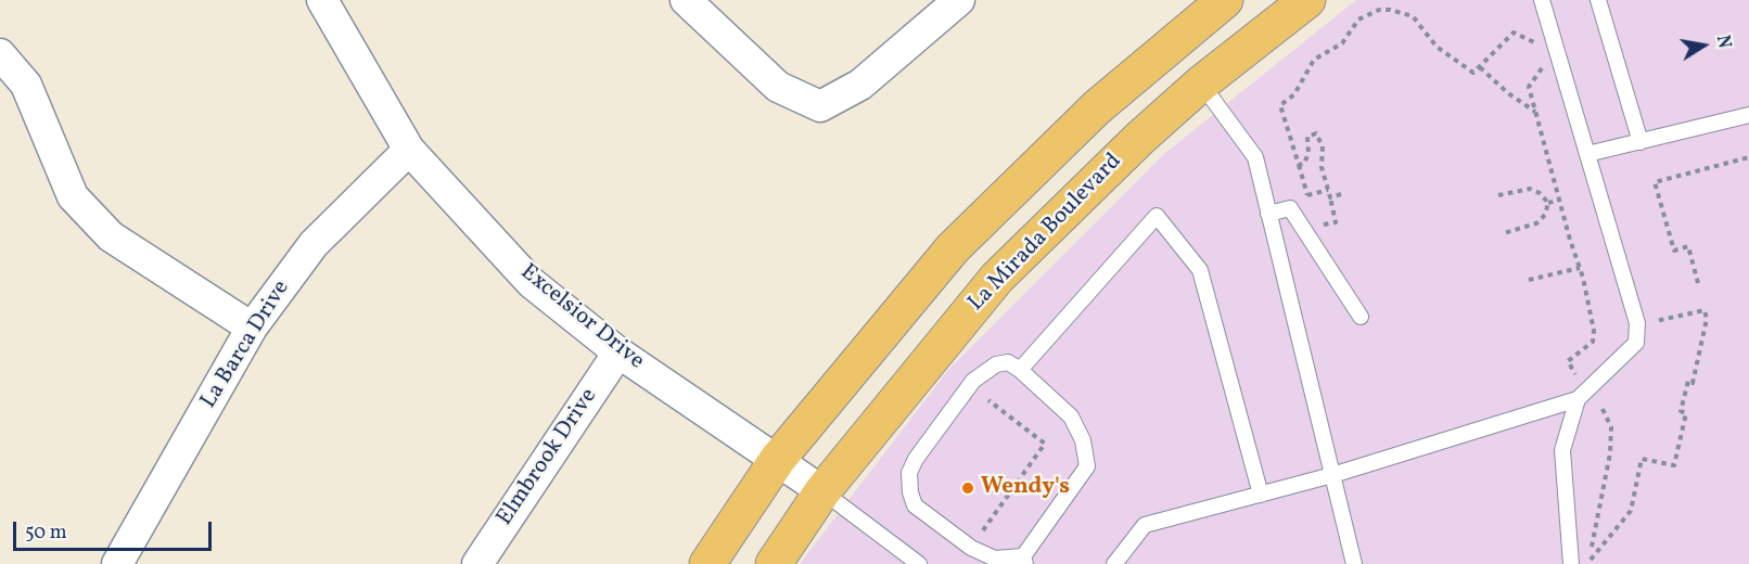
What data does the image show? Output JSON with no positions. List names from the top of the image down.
{
  "streets": {
    "main road": ["La Mirada Boulevard"],
    "street": ["Excelsior Drive", "La Barca Drive", "Elmbrook Drive"]
  },
  "crossings": [
    ["La Mirada Boulevard", "Excelsior Drive"],
    ["Excelsior Drive", "La Barca Drive"],
    ["Excelsior Drive", "Elmbrook Drive"]
  ],
  "places": ["Wendy's"],
  "scale_bar": "50 m",
  "north": "right"
}
